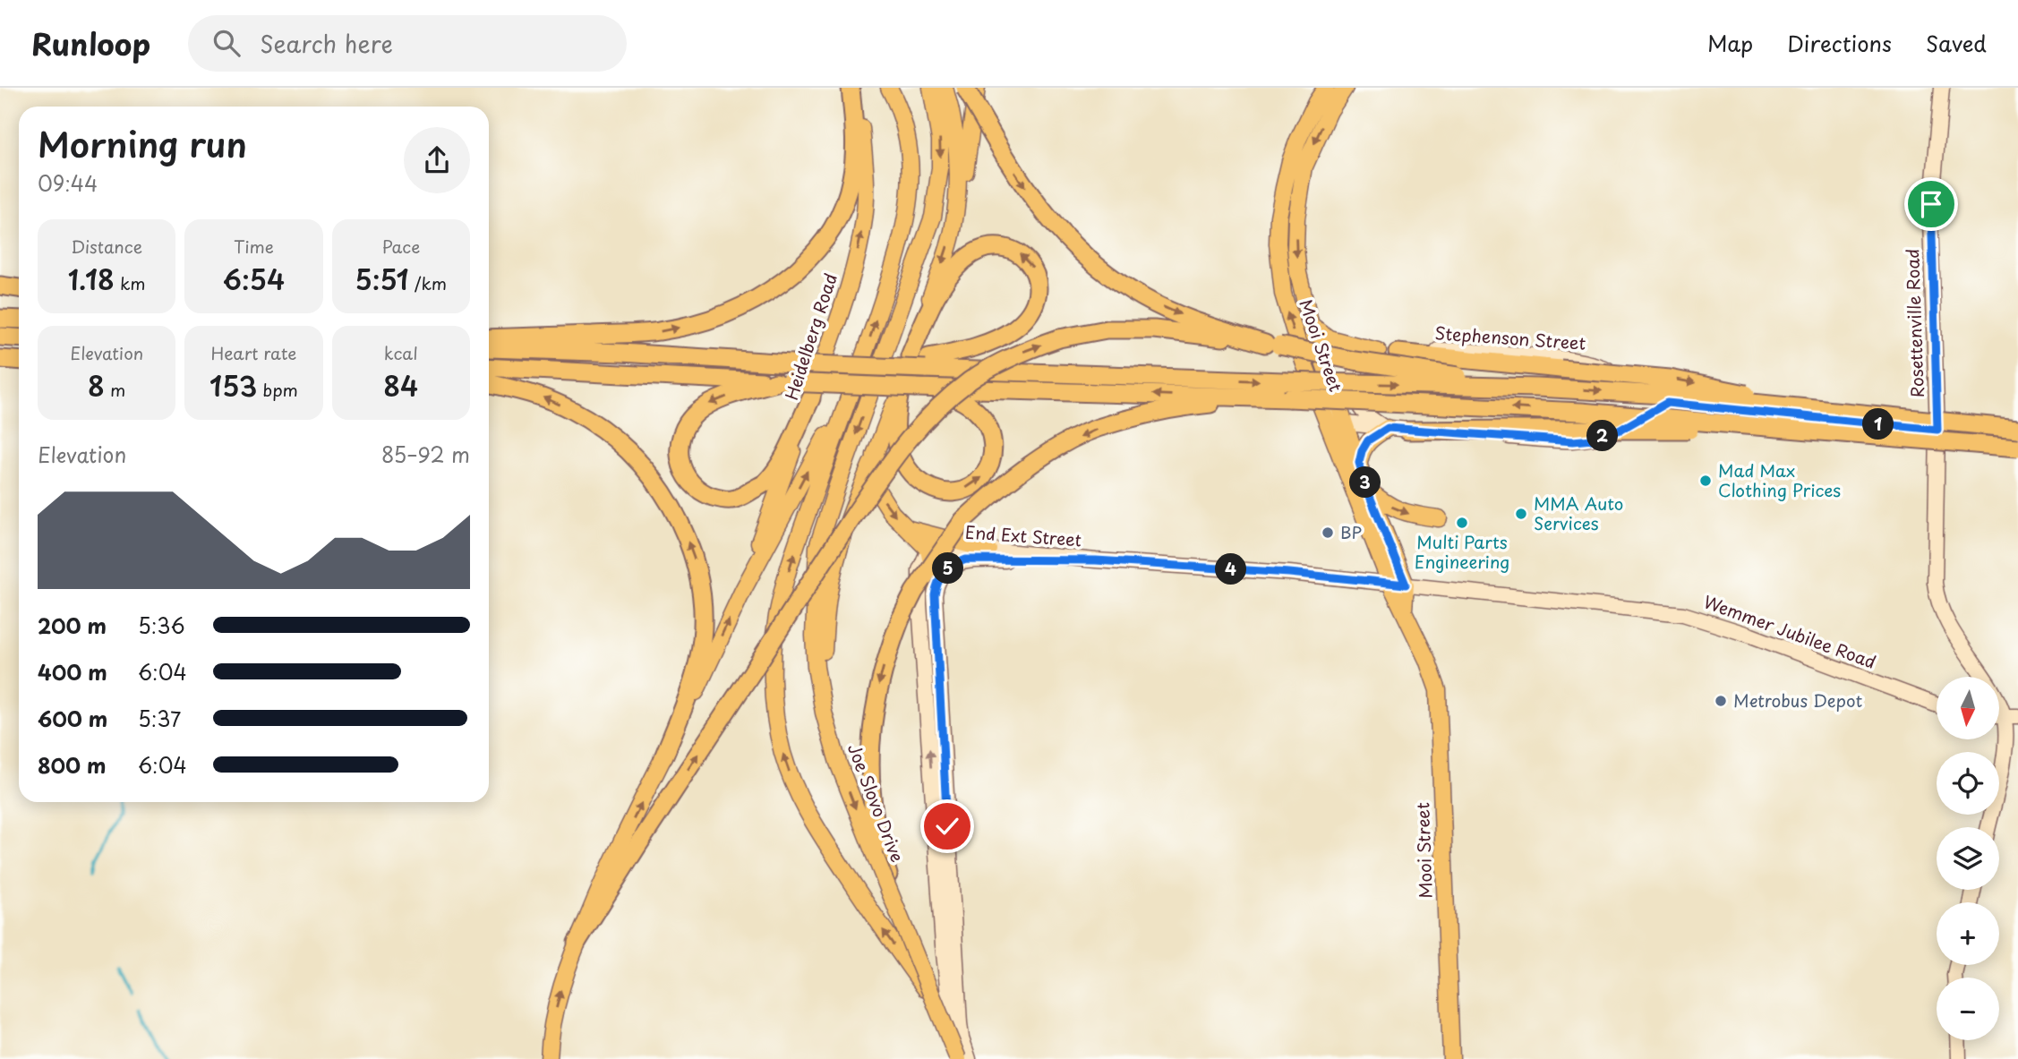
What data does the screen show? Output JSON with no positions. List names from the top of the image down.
{
  "streets": {
    "main road": ["Heidelberg Road", "Mooi Street", "Joe Slovo Drive"],
    "street": [
      "Rosettenville Road",
      "Stephenson Street",
      "End Ext Street",
      "Wemmer Jubilee Road"
    ]
  },
  "crossings": [
    ["Stephenson Street", "Mooi Street"],
    ["Mooi Street", "Wemmer Jubilee Road"]
  ],
  "places": [
    "Mad Max Clothing Prices",
    "MMA Auto Services",
    "Multi Parts Engineering",
    "BP",
    "Metrobus Depot"
  ],
  "north": "bottom",
  "page": {
    "header": "Runloop",
    "search": "Search here",
    "nav": ["Map", "Directions", "Saved"],
    "heading": ["Morning run", "09:44"],
    "stats": [
      ["Distance", "1.18 km"],
      ["Time", "6:54"],
      ["Pace", "5:51 /km"],
      ["Elevation", "8 m"],
      ["Heart rate", "153 bpm"],
      ["kcal", "84"]
    ],
    "pins": [
      "1",
      "2",
      "3",
      "5",
      "4"
    ],
    "chart": ["Elevation", "85–92 m"],
    "list": [
      {
        "name": "200 m",
        "note": "5:36"
      },
      {
        "name": "400 m",
        "note": "6:04"
      },
      {
        "name": "600 m",
        "note": "5:37"
      },
      {
        "name": "800 m",
        "note": "6:04"
      }
    ],
    "map_buttons": ["+", "−"]
  }
}
